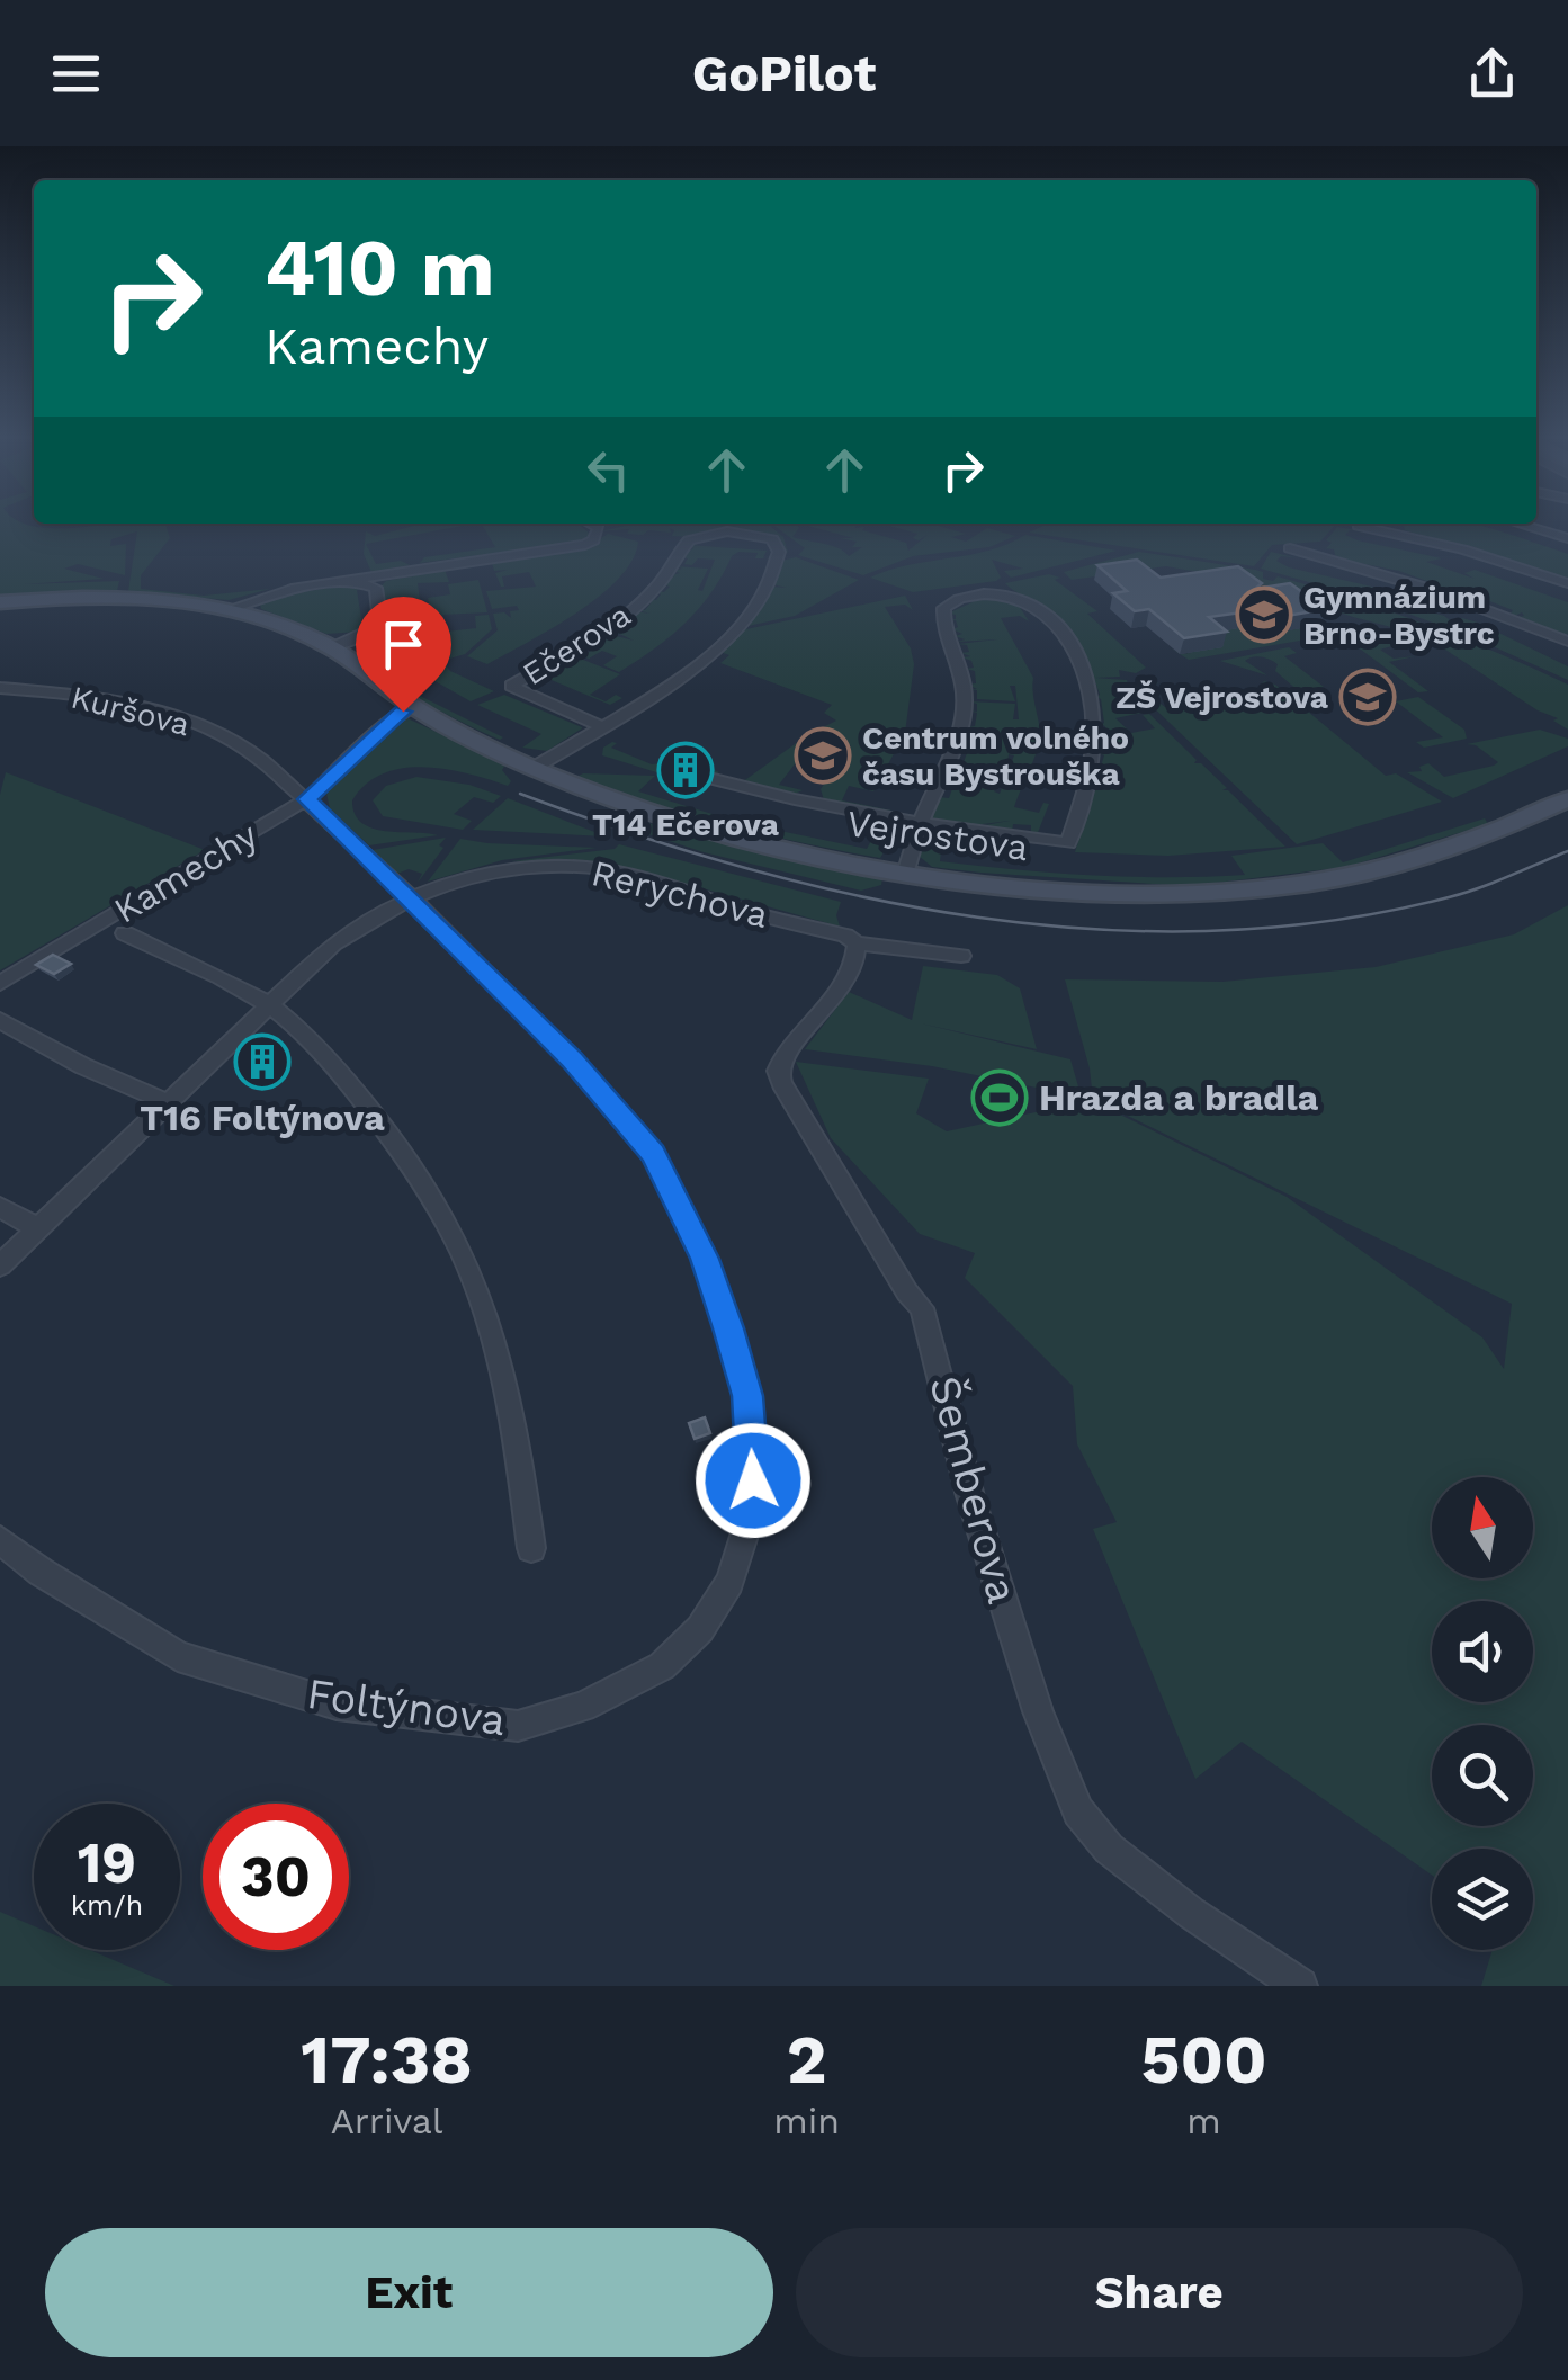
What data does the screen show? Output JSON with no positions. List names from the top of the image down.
{
  "streets": {
    "street": [
      "Ečerova",
      "Kuršova",
      "Vejrostova",
      "Kamechy",
      "Rerychova",
      "Šemberova",
      "Foltýnova"
    ]
  },
  "crossings": [
    ["Ečerova", "Vejrostova"],
    ["Kuršova", "Kamechy"],
    ["Kuršova", "Foltýnova"],
    ["Vejrostova", "Kamechy"],
    ["Kamechy", "Foltýnova"],
    ["Rerychova", "Šemberova"],
    ["Rerychova", "Foltýnova"]
  ],
  "places": {
    "school or university": ["Gymnázium Brno-Bystrc", "ZŠ Vejrostova", "Centrum volného času Bystrouška"],
    "building": ["T14 Ečerova", "T16 Foltýnova"],
    "sports": ["Hrazda a bradla"]
  },
  "north": "top",
  "page": {
    "header": "GoPilot",
    "turn": ["410 m", "Kamechy"],
    "speed": "19 km/h",
    "limit": "30",
    "eta": [
      "17:38",
      "Arrival",
      "2",
      "min",
      "500",
      "m"
    ],
    "buttons": ["Exit", "Share"]
  }
}
